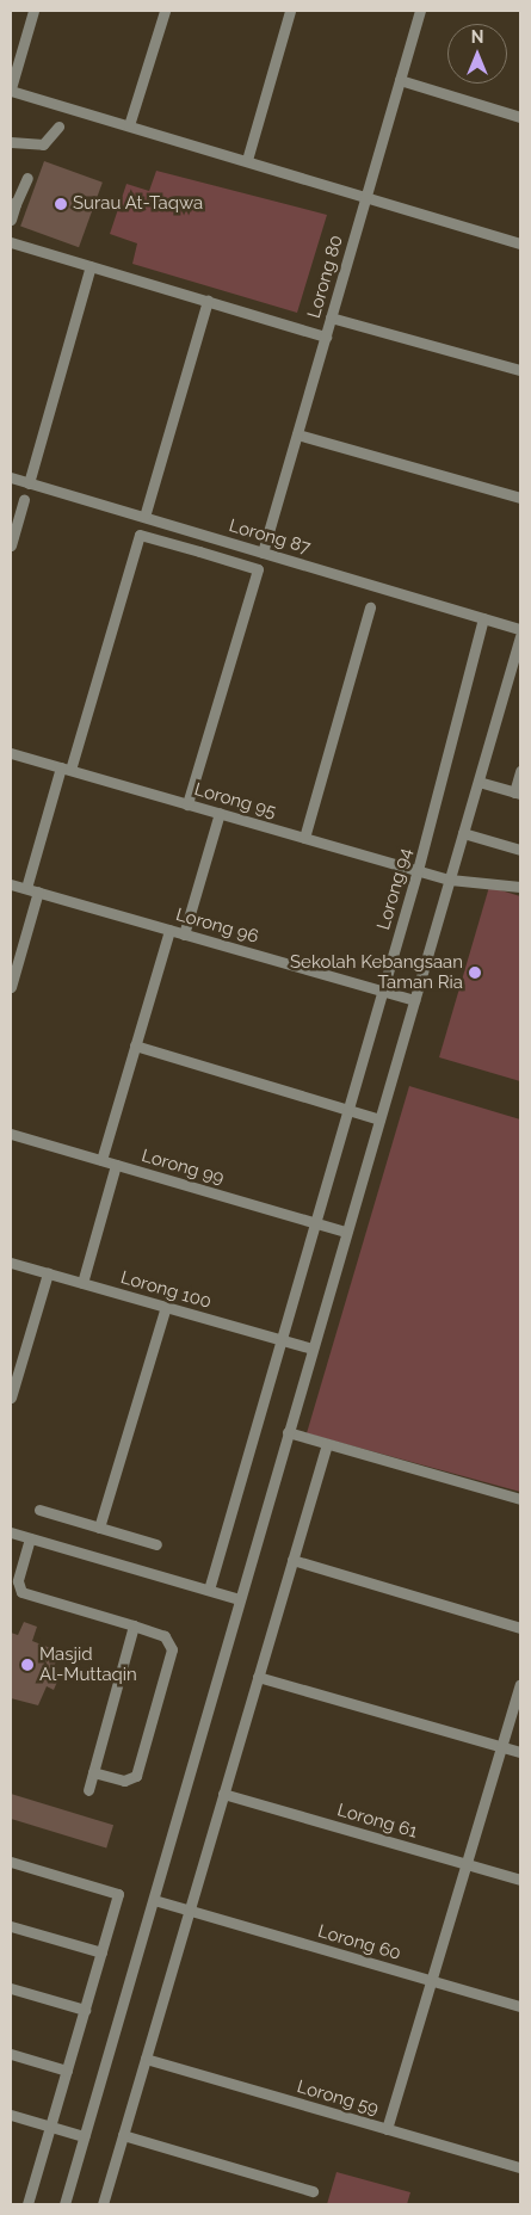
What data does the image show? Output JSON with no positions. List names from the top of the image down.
{
  "streets": {
    "street": [
      "Lorong 80",
      "Lorong 87",
      "Lorong 95",
      "Lorong 94",
      "Lorong 96",
      "Lorong 99",
      "Lorong 100",
      "Lorong 61",
      "Lorong 60",
      "Lorong 59"
    ]
  },
  "crossings": [
    ["Lorong 80", "Lorong 87"],
    ["Lorong 87", "Lorong 94"],
    ["Lorong 95", "Lorong 94"],
    ["Lorong 94", "Lorong 96"],
    ["Lorong 94", "Lorong 99"],
    ["Lorong 94", "Lorong 100"]
  ],
  "places": ["Surau At-Taqwa", "Sekolah Kebangsaan Taman Ria", "Masjid Al-Muttaqin"],
  "north": "top"
}
